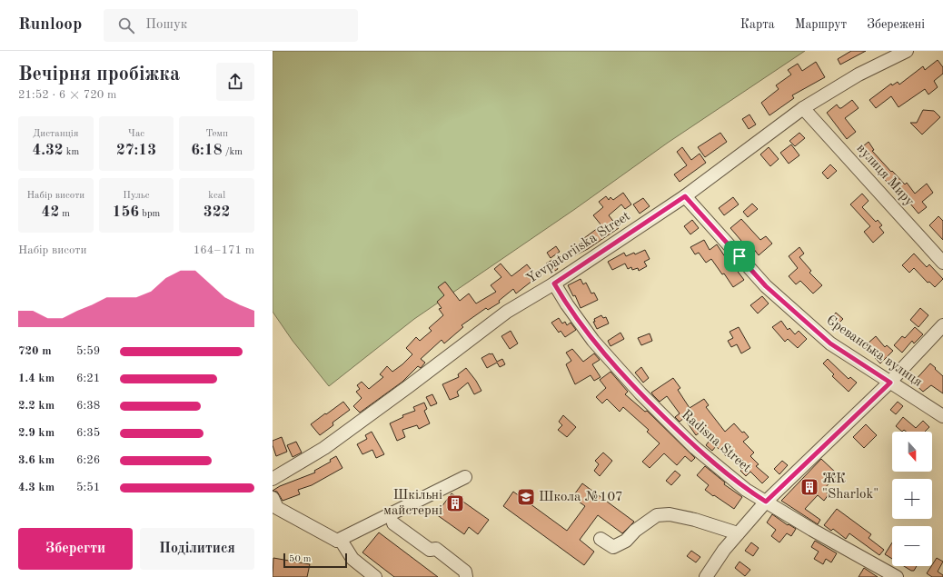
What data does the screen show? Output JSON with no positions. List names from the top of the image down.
{
  "streets": {
    "street": [
      "вулиця Миру",
      "Yevpatoriiska Street",
      "Єреванська вулиця",
      "Radisna Street"
    ]
  },
  "crossings": [
    ["вулиця Миру", "Yevpatoriiska Street"],
    ["Yevpatoriiska Street", "Єреванська вулиця"],
    ["Yevpatoriiska Street", "Radisna Street"]
  ],
  "places": {
    "building": ["ЖК \"Sharlok\"", "Шкільні майстерні"],
    "school or university": ["Школа №107"]
  },
  "scale_bar": "50 m",
  "north": "bottom",
  "page": {
    "header": "Runloop",
    "search": "Пошук",
    "nav": ["Карта", "Маршрут", "Збережені"],
    "heading": ["Вечірня пробіжка", "21:52 · 6 × 720 m"],
    "stats": [
      ["Дистанція", "4.32 km"],
      ["Час", "27:13"],
      ["Темп", "6:18 /km"],
      ["Набір висоти", "42 m"],
      ["Пульс", "156 bpm"],
      ["kcal", "322"]
    ],
    "chart": ["Набір висоти", "164–171 m"],
    "list": [
      {
        "name": "720 m",
        "note": "5:59"
      },
      {
        "name": "1.4 km",
        "note": "6:21"
      },
      {
        "name": "2.2 km",
        "note": "6:38"
      },
      {
        "name": "2.9 km",
        "note": "6:35"
      },
      {
        "name": "3.6 km",
        "note": "6:26"
      },
      {
        "name": "4.3 km",
        "note": "5:51"
      }
    ],
    "map_buttons": ["+", "−"],
    "buttons": ["Зберегти", "Поділитися"],
    "scale": "50 m"
  }
}
